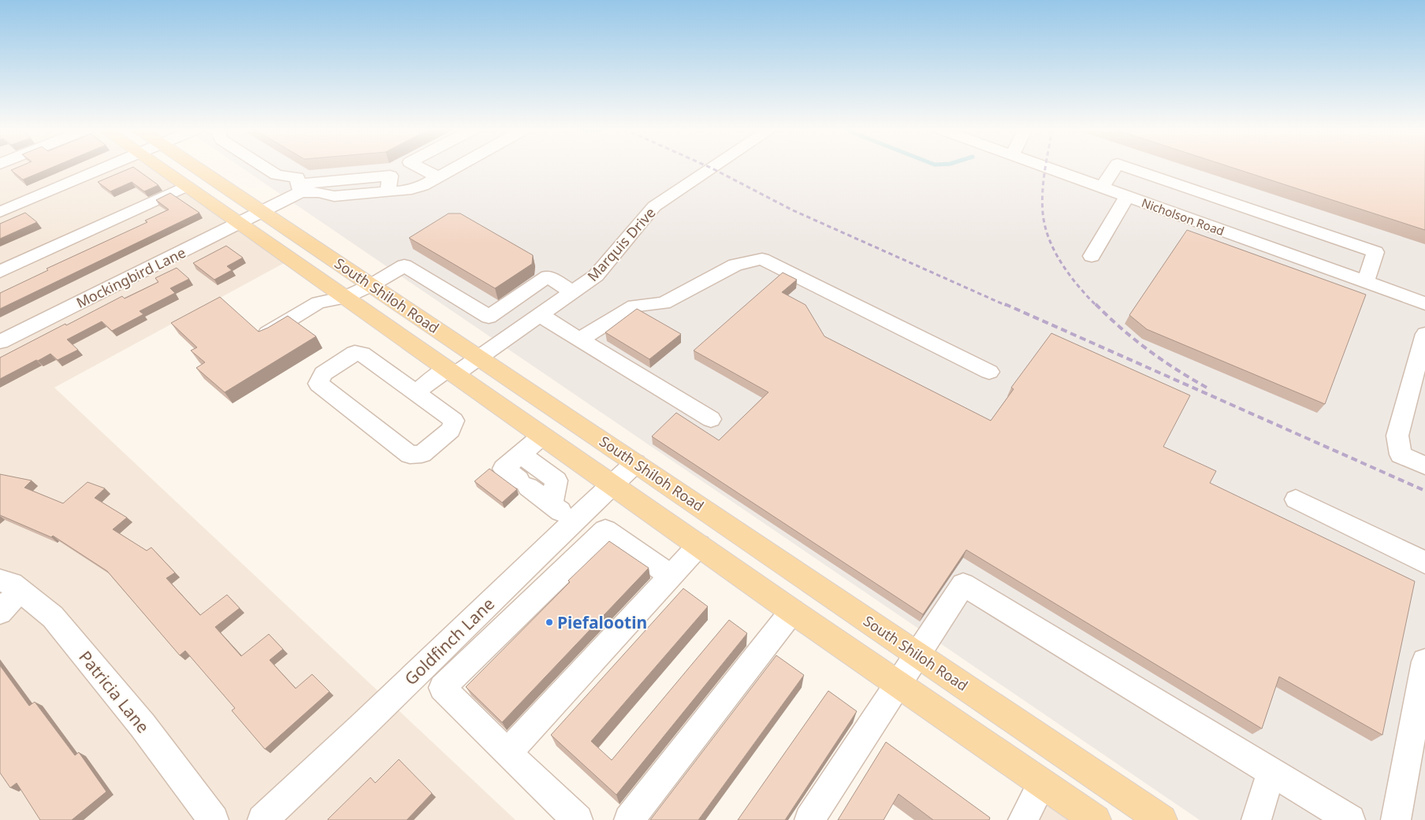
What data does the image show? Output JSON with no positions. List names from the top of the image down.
{
  "streets": {
    "main road": ["South Shiloh Road"],
    "street": [
      "Nicholson Road",
      "Marquis Drive",
      "Mockingbird Lane",
      "Goldfinch Lane",
      "Patricia Lane"
    ]
  },
  "crossings": [
    ["Marquis Drive", "South Shiloh Road"],
    ["Mockingbird Lane", "South Shiloh Road"],
    ["South Shiloh Road", "Goldfinch Lane"]
  ],
  "places": ["Piefalootin"]
}
